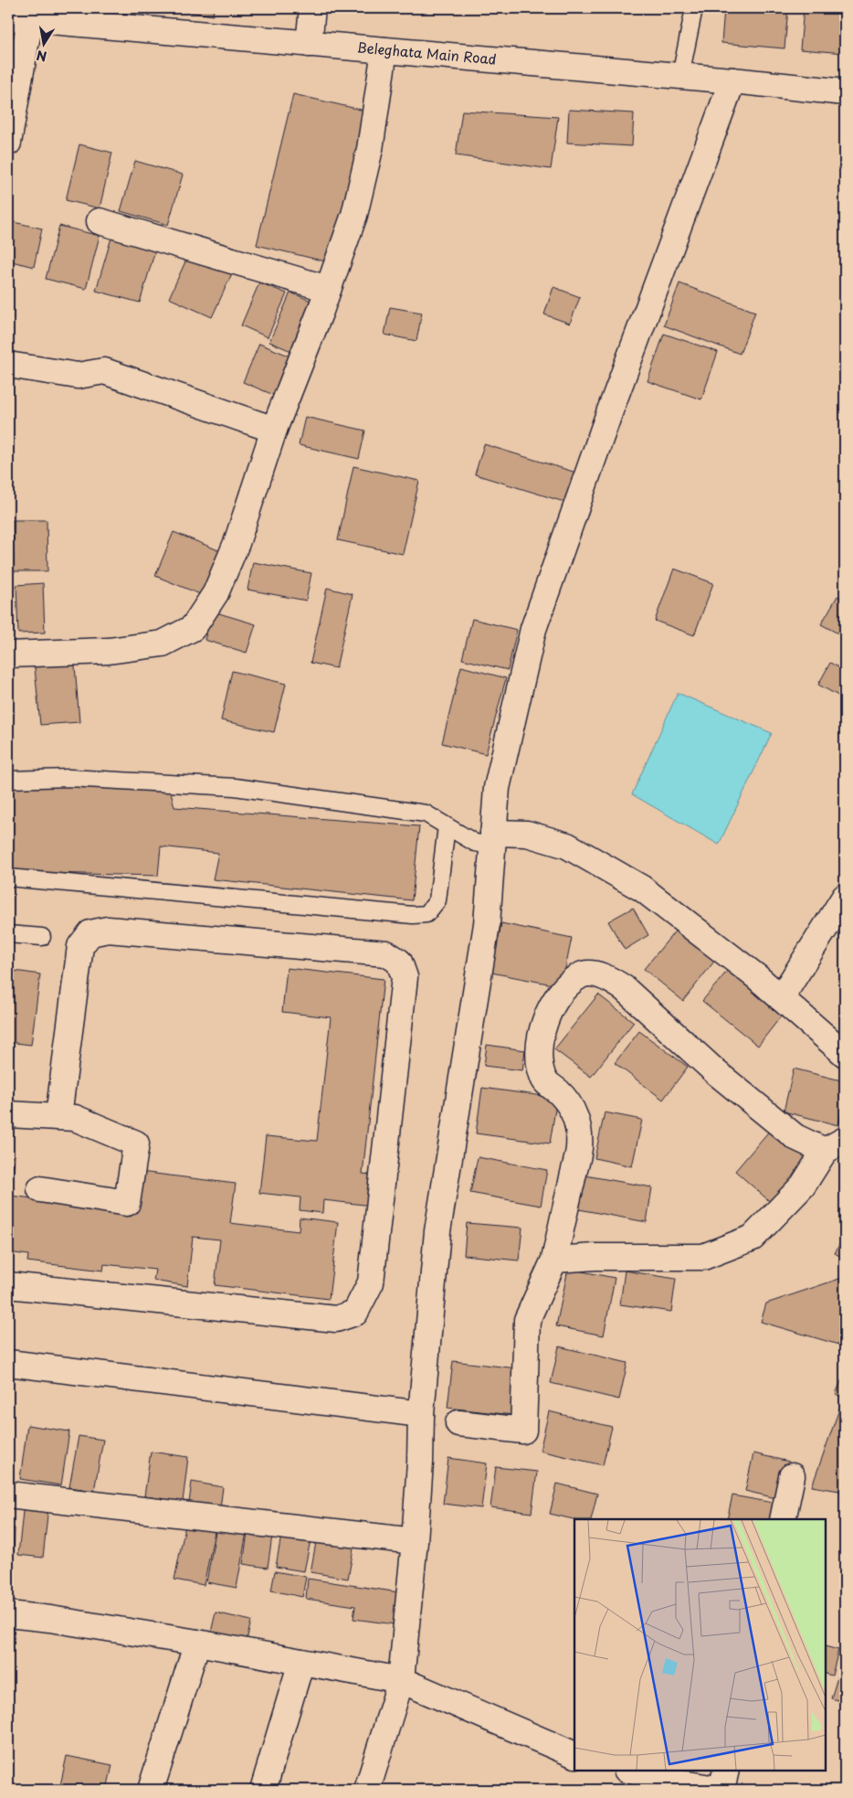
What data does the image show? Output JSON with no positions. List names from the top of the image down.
{
  "streets": {
    "street": ["Beleghata Main Road"]
  },
  "north": "bottom"
}
